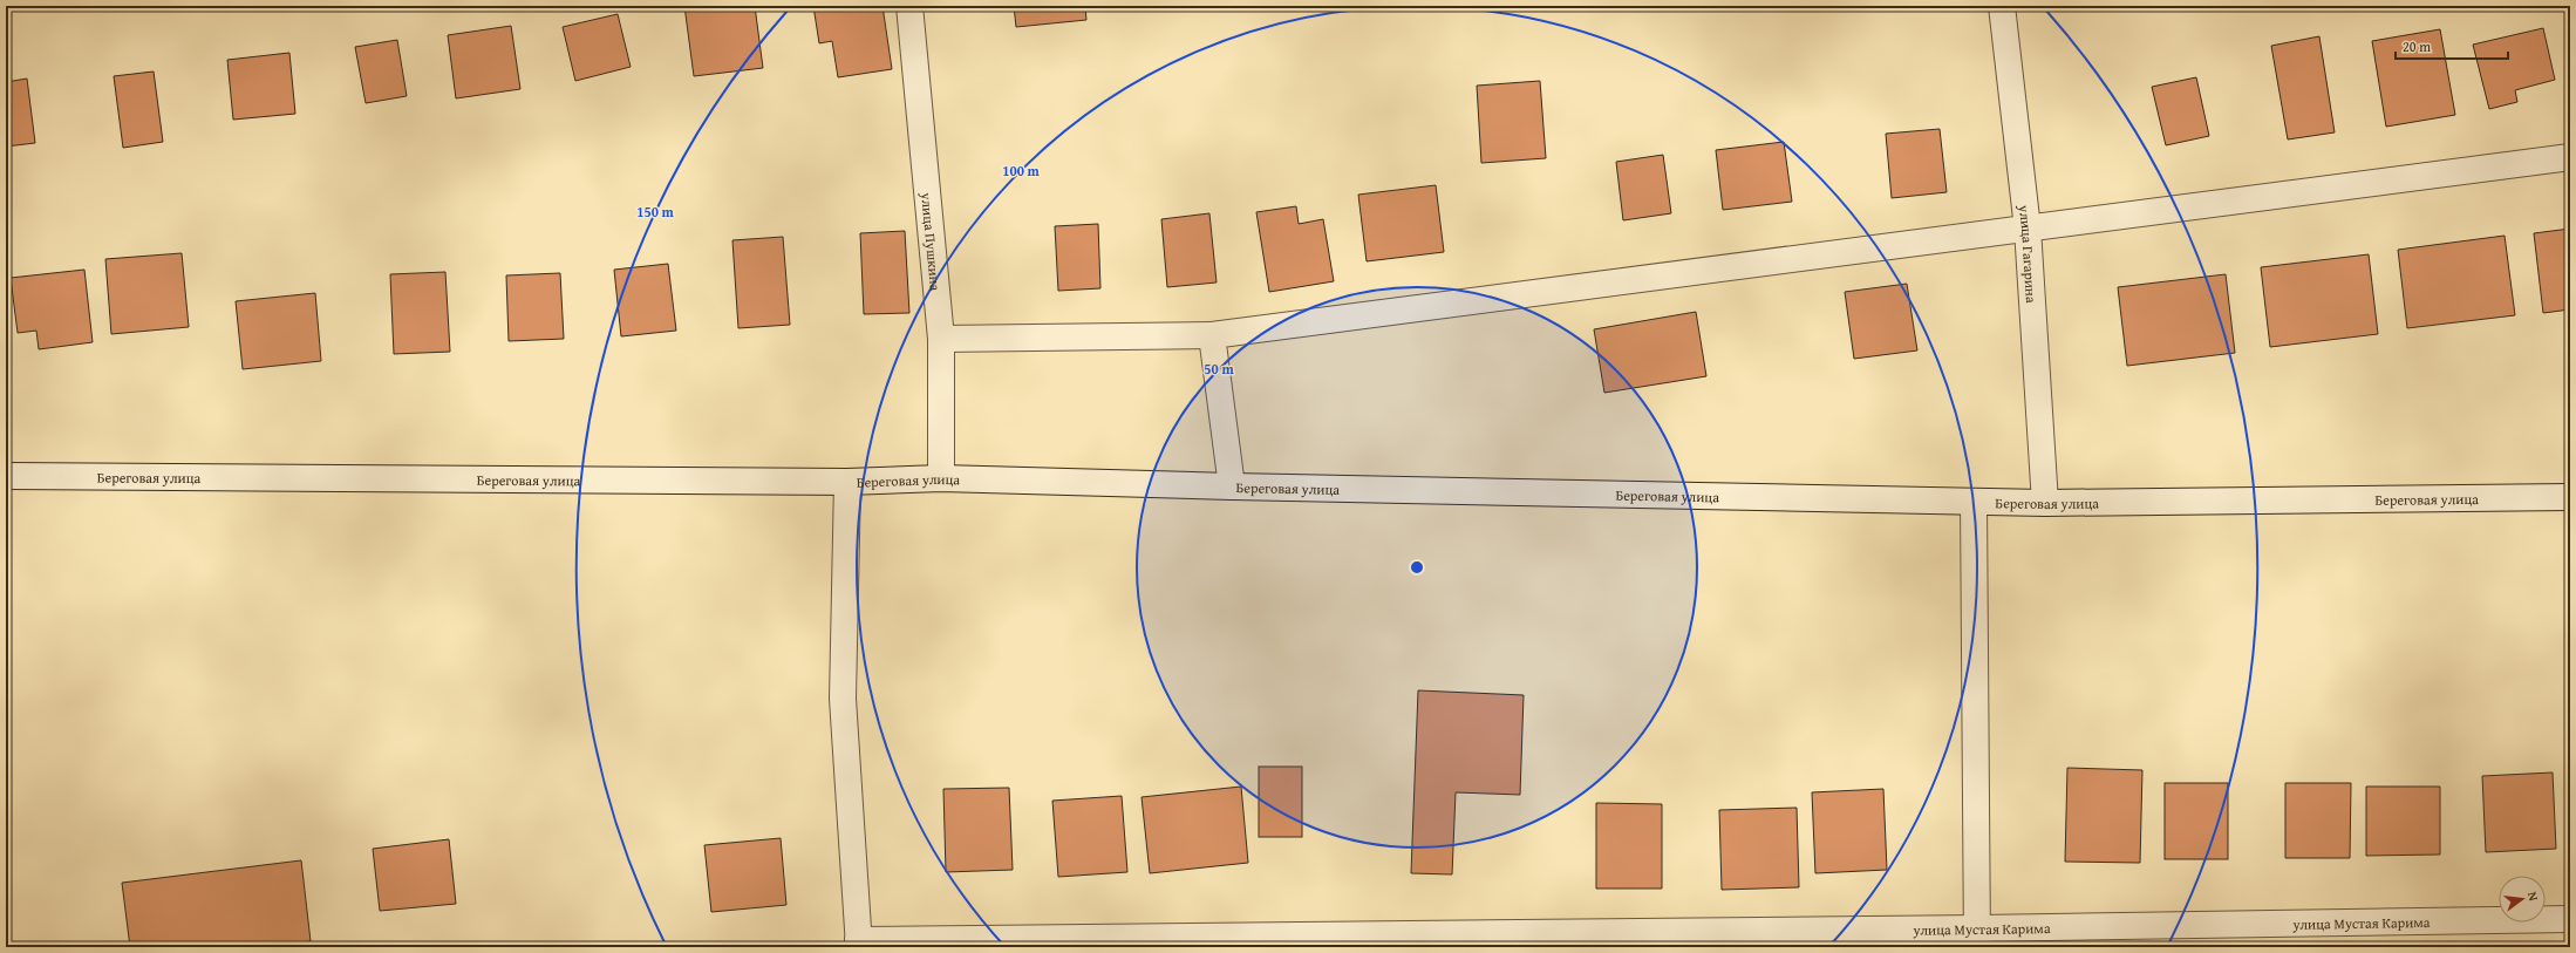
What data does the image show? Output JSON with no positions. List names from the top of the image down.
{
  "streets": {
    "street": [
      "улица Пушкина",
      "улица Гагарина",
      "Береговая улица",
      "улица Мустая Карима"
    ]
  },
  "crossings": [
    ["улица Пушкина", "Береговая улица"],
    ["улица Гагарина", "Береговая улица"]
  ],
  "scale_bar": "20 m",
  "north": "right",
  "rings": ["100 m", "150 m", "50 m"]
}
